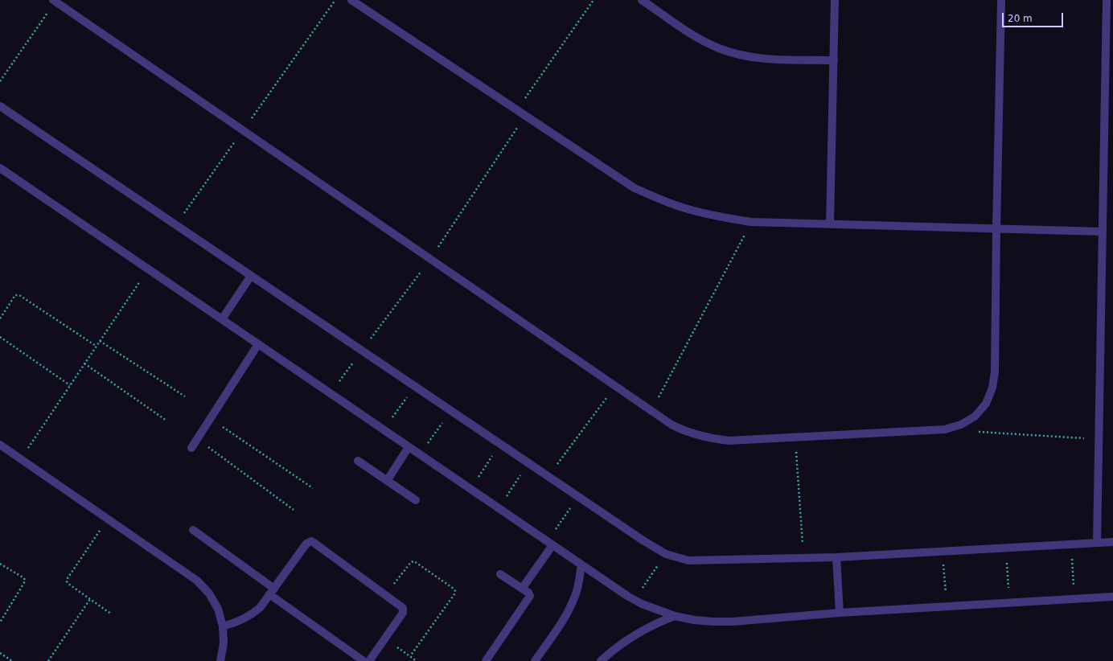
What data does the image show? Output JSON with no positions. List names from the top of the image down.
{
  "scale_bar": "20 m"
}
